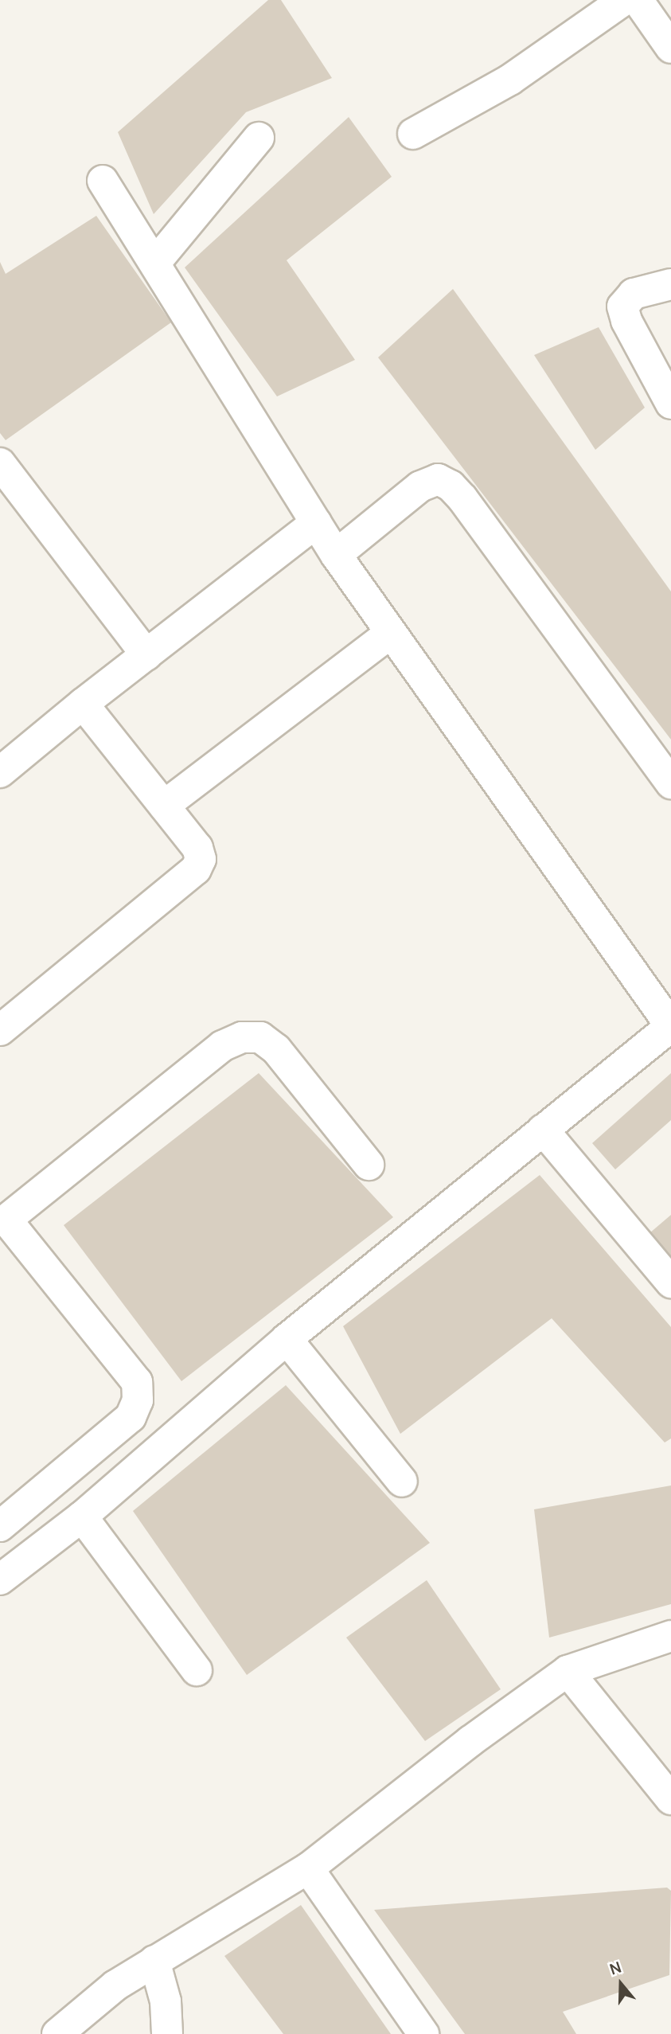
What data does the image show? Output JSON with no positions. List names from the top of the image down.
{
  "north": "top"
}
